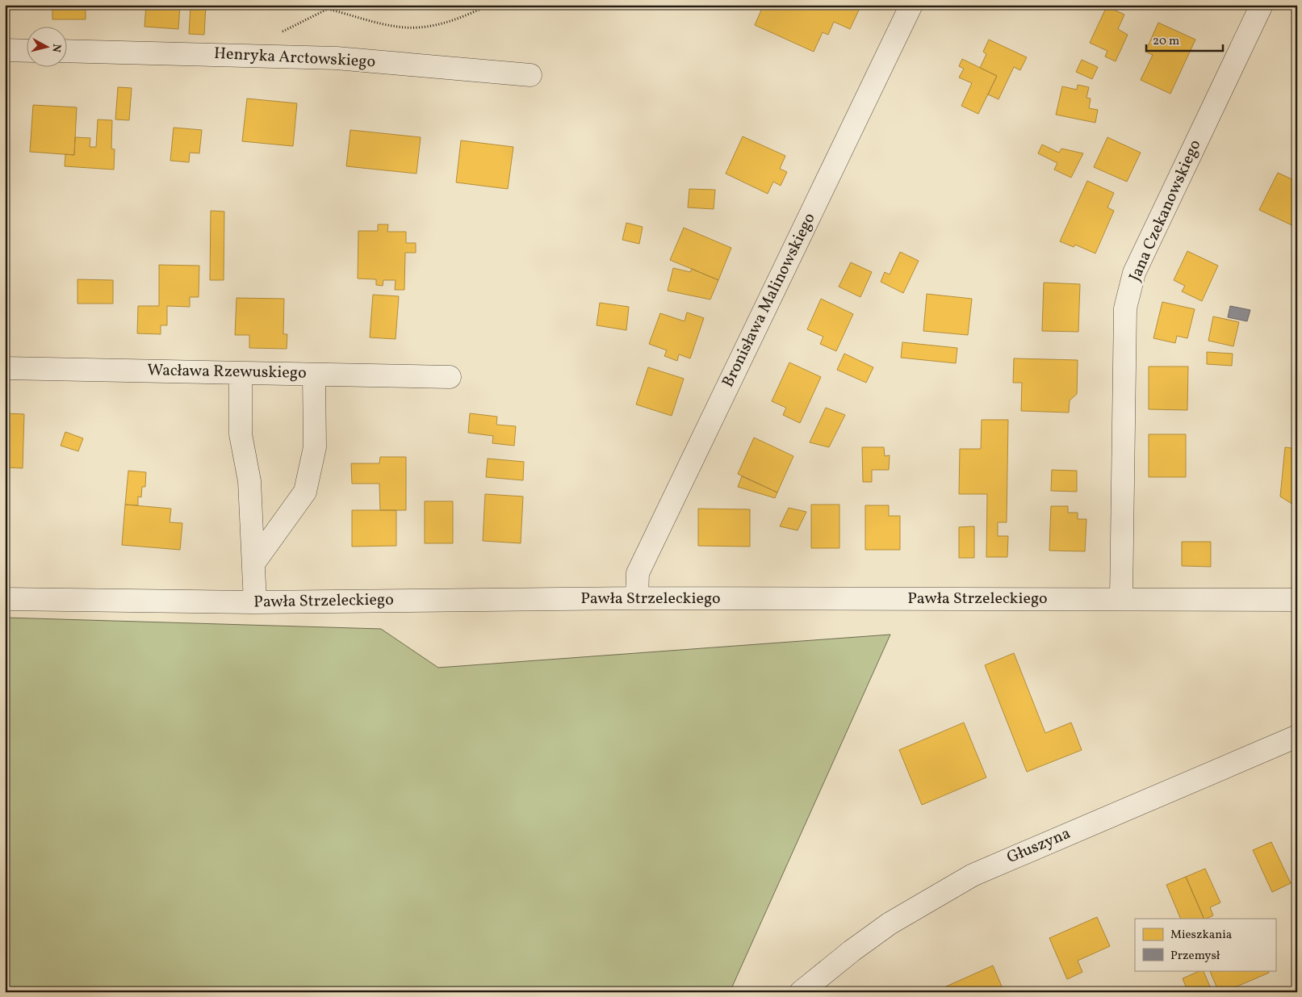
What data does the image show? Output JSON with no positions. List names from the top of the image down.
{
  "streets": {
    "street": [
      "Henryka Arctowskiego",
      "Jana Czekanowskiego",
      "Bronisława Malinowskiego",
      "Wacława Rzewuskiego",
      "Pawła Strzeleckiego",
      "Głuszyna"
    ]
  },
  "crossings": [
    ["Jana Czekanowskiego", "Pawła Strzeleckiego"],
    ["Bronisława Malinowskiego", "Pawła Strzeleckiego"]
  ],
  "legend": ["Mieszkania", "Przemysł"],
  "scale_bar": "20 m",
  "north": "right"
}
